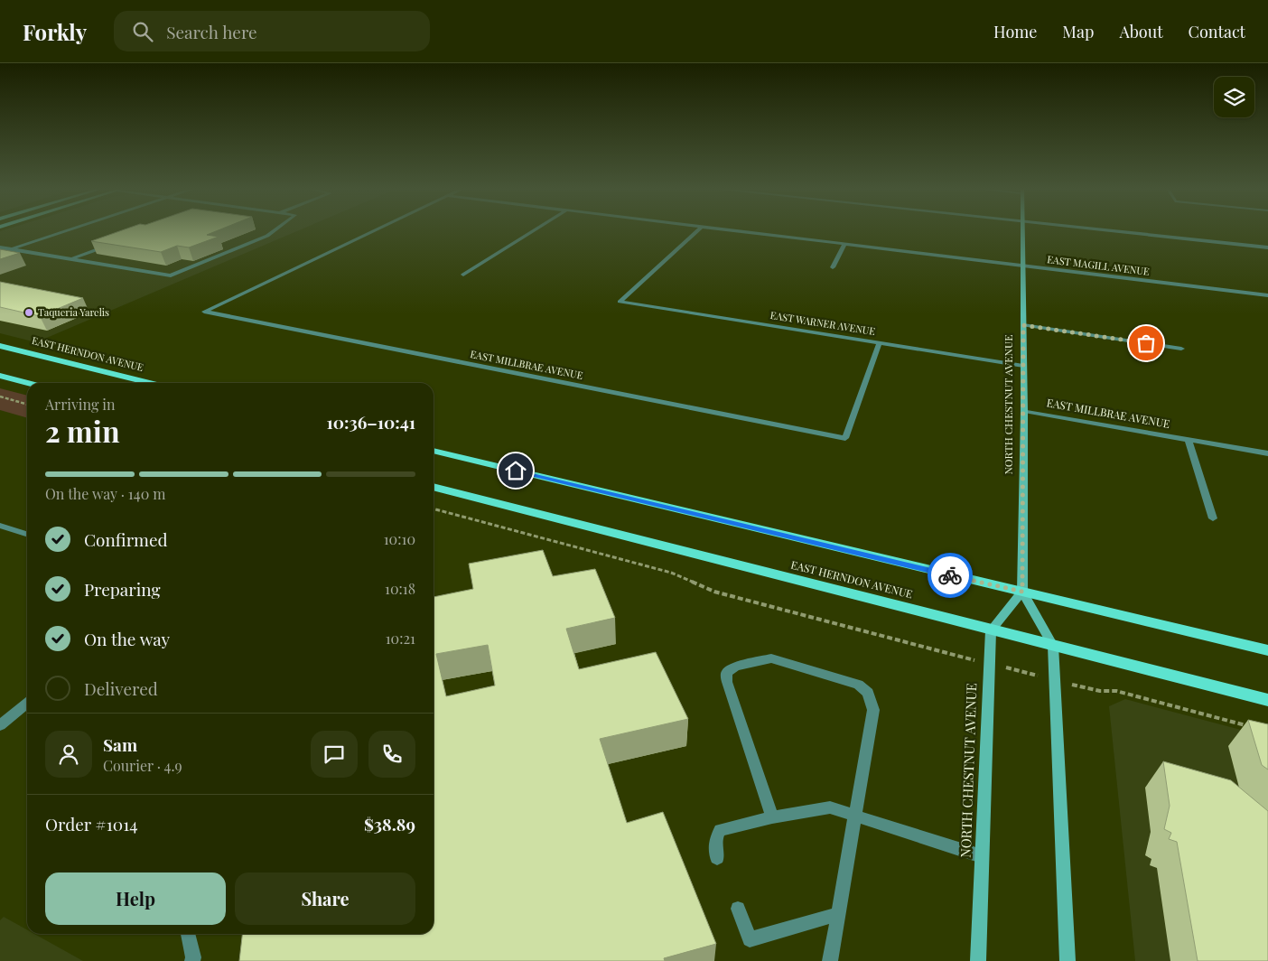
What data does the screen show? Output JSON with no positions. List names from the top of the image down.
{
  "streets": {
    "main road": ["EAST HERNDON AVENUE"],
    "street": [
      "EAST MAGILL AVENUE",
      "EAST WARNER AVENUE",
      "EAST MILLBRAE AVENUE",
      "NORTH CHESTNUT AVENUE"
    ]
  },
  "crossings": [
    ["EAST MAGILL AVENUE", "NORTH CHESTNUT AVENUE"],
    ["EAST WARNER AVENUE", "EAST MILLBRAE AVENUE"],
    ["EAST WARNER AVENUE", "NORTH CHESTNUT AVENUE"],
    ["EAST HERNDON AVENUE", "NORTH CHESTNUT AVENUE"],
    ["EAST MILLBRAE AVENUE", "NORTH CHESTNUT AVENUE"]
  ],
  "places": ["Taqueria Yarelis"],
  "page": {
    "header": "Forkly",
    "search": "Search here",
    "nav": [
      "Home",
      "Map",
      "About",
      "Contact"
    ],
    "heading": ["2 min", "Arriving in", "10:36–10:41"],
    "panel": [
      "Sam",
      "Courier · 4.9",
      "Order #1014",
      "$38.89"
    ],
    "bar": "On the way · 140 m",
    "list": [
      ["Confirmed", "10:10"],
      ["Preparing", "10:18"],
      ["On the way", "10:21"],
      "Delivered"
    ],
    "buttons": ["Help", "Share"]
  }
}
